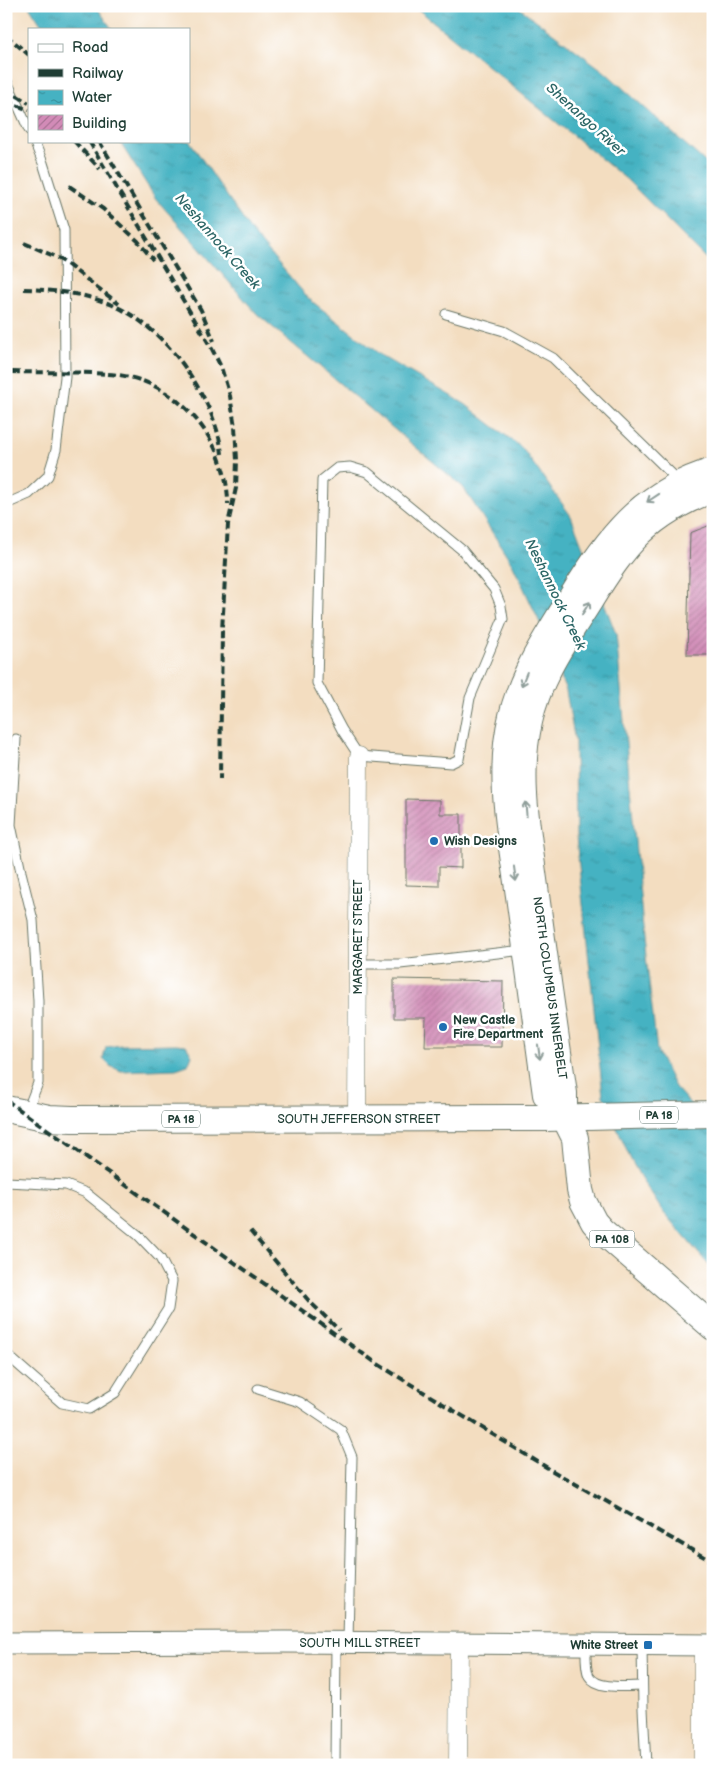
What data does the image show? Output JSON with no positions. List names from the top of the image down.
{
  "streets": {
    "main road": [
      "NORTH COLUMBUS INNERBELT",
      "PA 18",
      "SOUTH JEFFERSON STREET",
      "PA 108"
    ],
    "street": ["MARGARET STREET", "SOUTH MILL STREET"]
  },
  "crossings": [
    ["MARGARET STREET", "SOUTH JEFFERSON STREET"],
    ["NORTH COLUMBUS INNERBELT", "SOUTH JEFFERSON STREET"],
    ["NORTH COLUMBUS INNERBELT", "PA 108"],
    ["SOUTH JEFFERSON STREET", "PA 108"]
  ],
  "water": ["Shenango River", "Neshannock Creek"],
  "places": {
    "other": ["Wish Designs", "New Castle Fire Department"],
    "transit": ["White Street"]
  },
  "legend": [
    "Road",
    "Railway",
    "Water",
    "Building"
  ]
}
